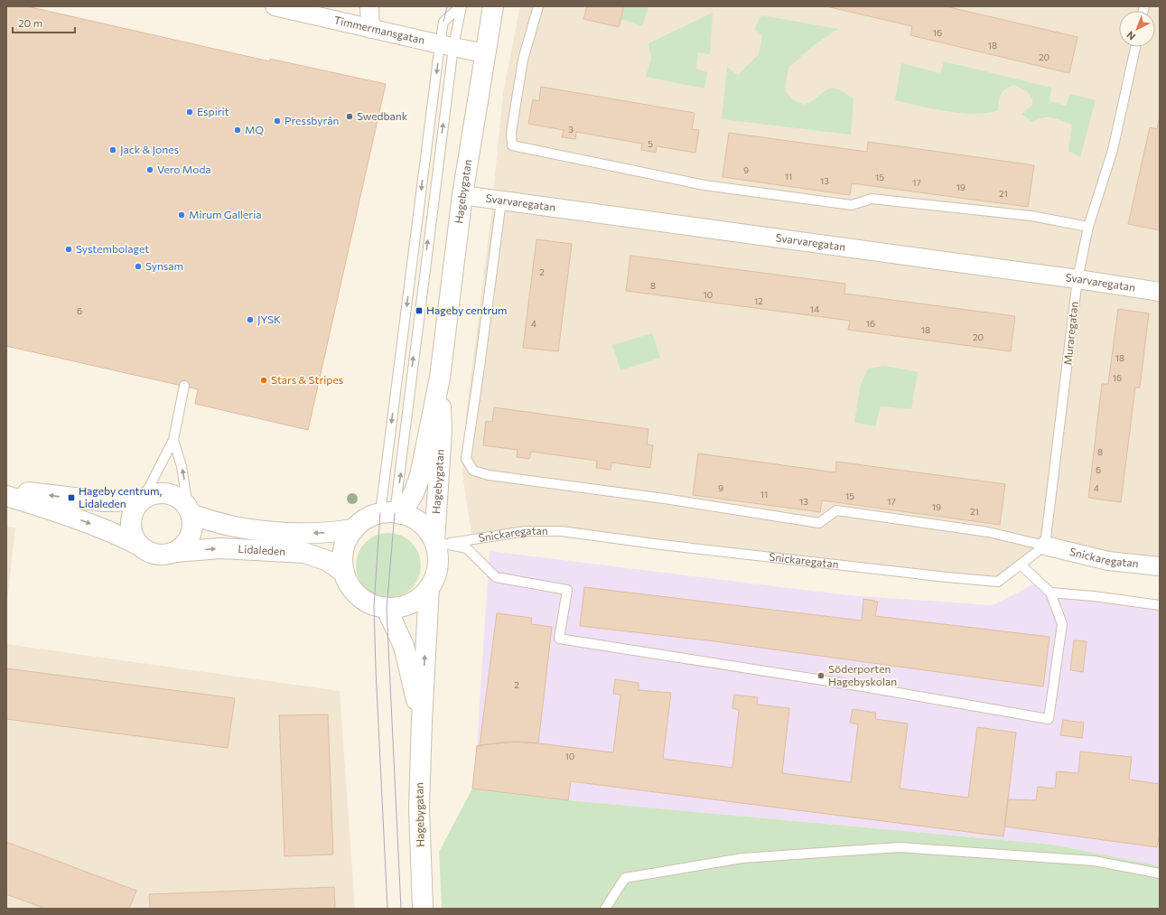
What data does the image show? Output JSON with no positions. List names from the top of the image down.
{
  "streets": {
    "street": [
      "Timmermansgatan",
      "Hagebygatan",
      "Svarvaregatan",
      "Snickaregatan",
      "Lidaleden"
    ],
    "lane": ["Muraregatan"]
  },
  "crossings": [
    ["Timmermansgatan", "Hagebygatan"],
    ["Hagebygatan", "Svarvaregatan"],
    ["Hagebygatan", "Snickaregatan"],
    ["Hagebygatan", "Lidaleden"],
    ["Svarvaregatan", "Muraregatan"],
    ["Muraregatan", "Snickaregatan"],
    ["Snickaregatan", "Lidaleden"]
  ],
  "places": {
    "other": [
      "Espirit",
      "Swedbank",
      "Pressbyrån",
      "MQ",
      "Jack & Jones",
      "Vero Moda",
      "Mirum Galleria",
      "Systembolaget",
      "Synsam",
      "JYSK",
      "Stars & Stripes",
      "Söderporten Hagebyskolan"
    ],
    "transit": ["Hageby centrum", "Hageby centrum, Lidaleden"]
  },
  "house_numbers": [
    "16",
    "18",
    "20",
    "3",
    "5",
    "9",
    "11",
    "15",
    "13",
    "17",
    "19",
    "21",
    "2",
    "8",
    "10",
    "12",
    "14",
    "6",
    "4",
    "16",
    "18",
    "20",
    "18",
    "16",
    "8",
    "6",
    "9",
    "4",
    "11",
    "15",
    "13",
    "17",
    "19",
    "21",
    "2",
    "10"
  ],
  "scale_bar": "20 m",
  "north": "bottom left"
}
